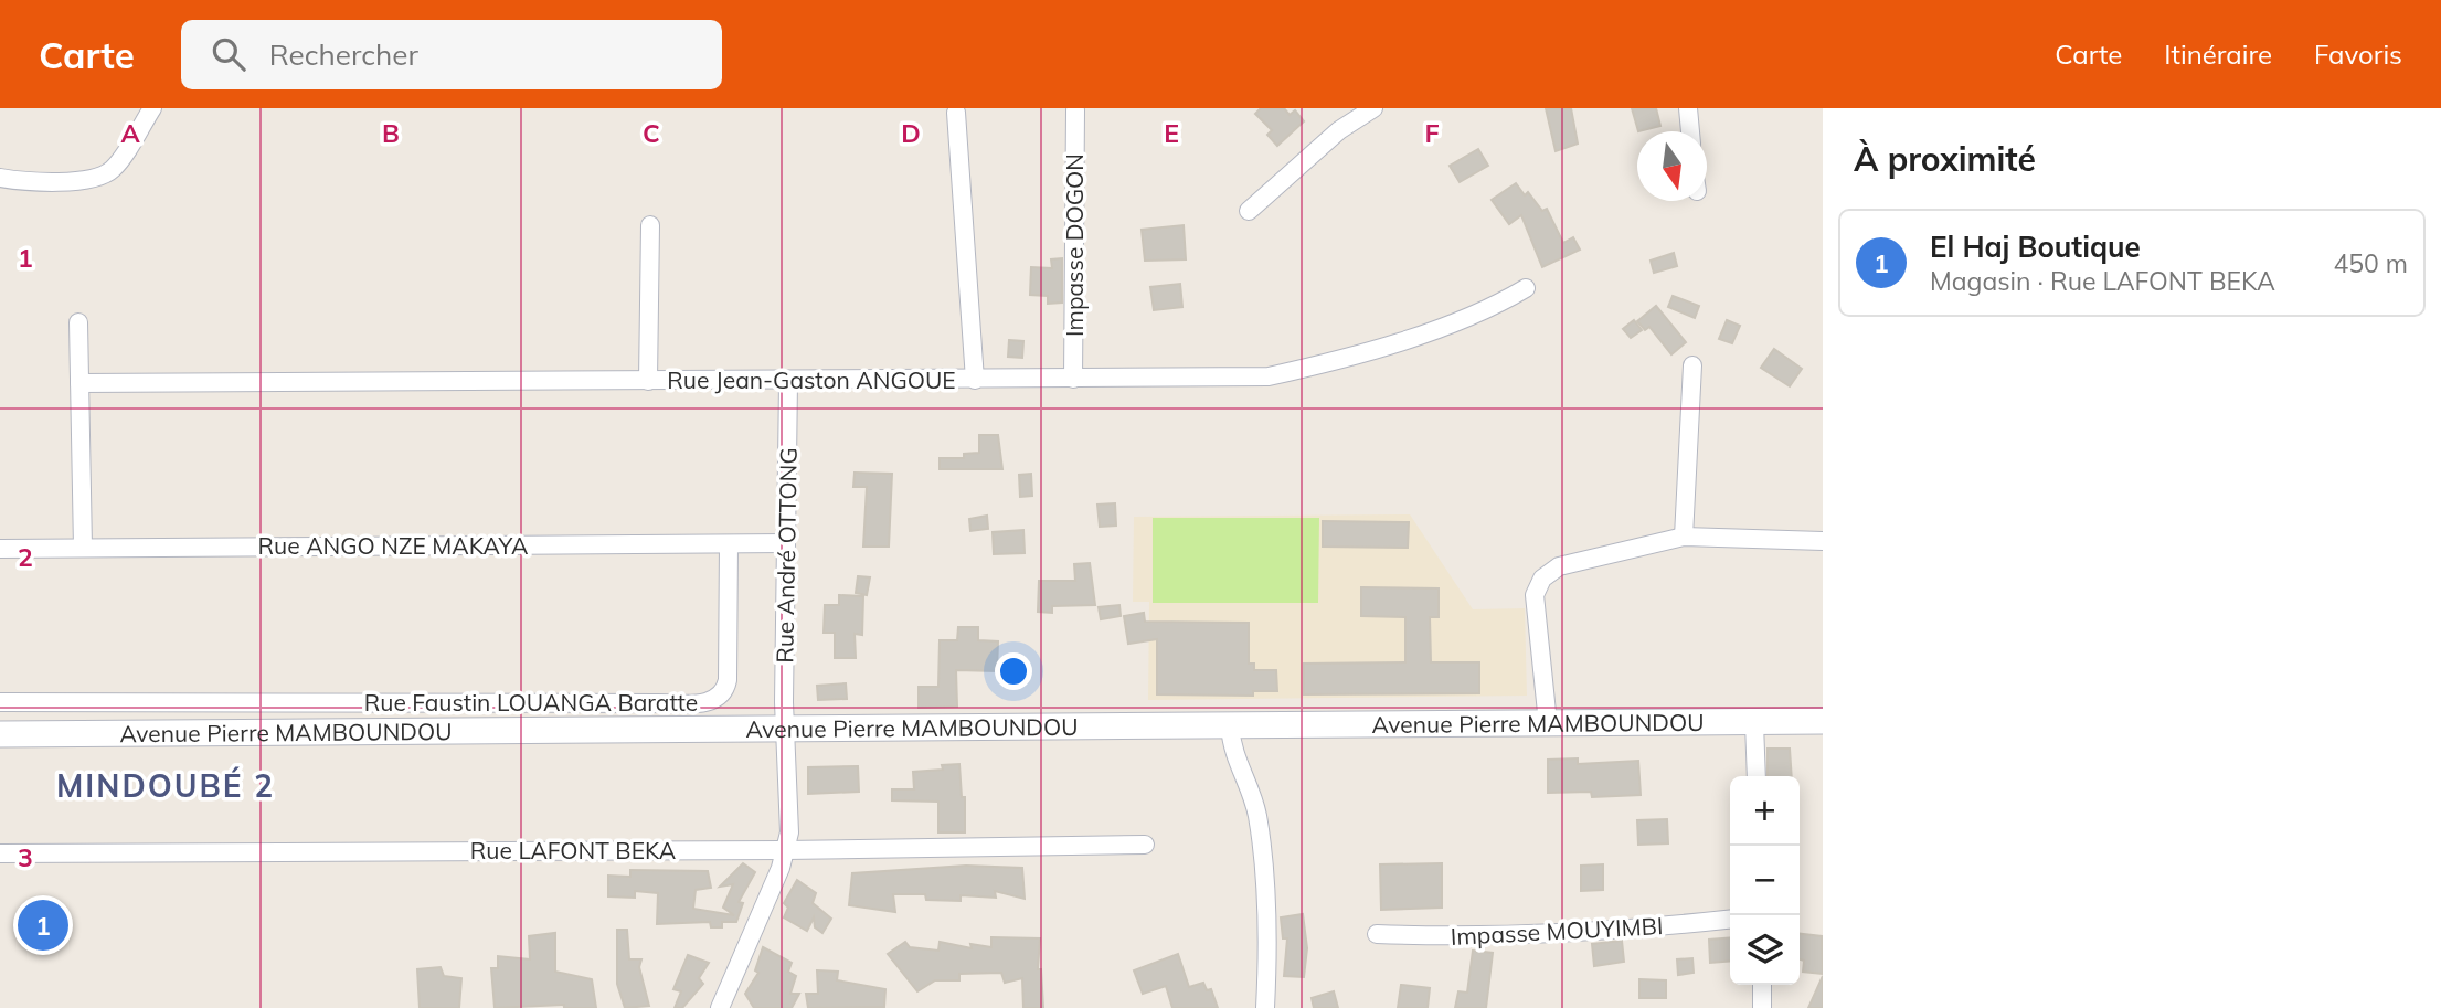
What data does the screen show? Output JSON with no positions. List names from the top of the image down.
{
  "streets": {
    "street": [
      "Impasse DOGON",
      "Rue Jean-Gaston ANGOUE",
      "Rue ANGO NZE MAKAYA",
      "Rue André OTTONG",
      "Rue Faustin LOUANGA Baratte",
      "Avenue Pierre MAMBOUNDOU",
      "Rue LAFONT BEKA",
      "Impasse MOUYIMBI"
    ]
  },
  "crossings": [
    ["Impasse DOGON", "Rue Jean-Gaston ANGOUE"],
    ["Rue Jean-Gaston ANGOUE", "Rue André OTTONG"],
    ["Rue ANGO NZE MAKAYA", "Rue André OTTONG"],
    ["Rue ANGO NZE MAKAYA", "Rue Faustin LOUANGA Baratte"],
    ["Rue André OTTONG", "Avenue Pierre MAMBOUNDOU"],
    ["Rue André OTTONG", "Rue LAFONT BEKA"]
  ],
  "districts": ["MINDOUBÉ 2"],
  "north": "bottom",
  "page": {
    "header": "Carte",
    "search": "Rechercher",
    "nav": ["Carte", "Itinéraire", "Favoris"],
    "heading": "À proximité",
    "list": [
      {
        "mark": "1",
        "name": "El Haj Boutique",
        "note": "Magasin · Rue LAFONT BEKA",
        "value": "450 m"
      }
    ],
    "map_buttons": ["+", "−"],
    "pins": "1"
  },
  "grid": {
    "columns": [
      "A",
      "B",
      "C",
      "D",
      "E",
      "F"
    ],
    "rows": ["1", "2", "3"]
  }
}
